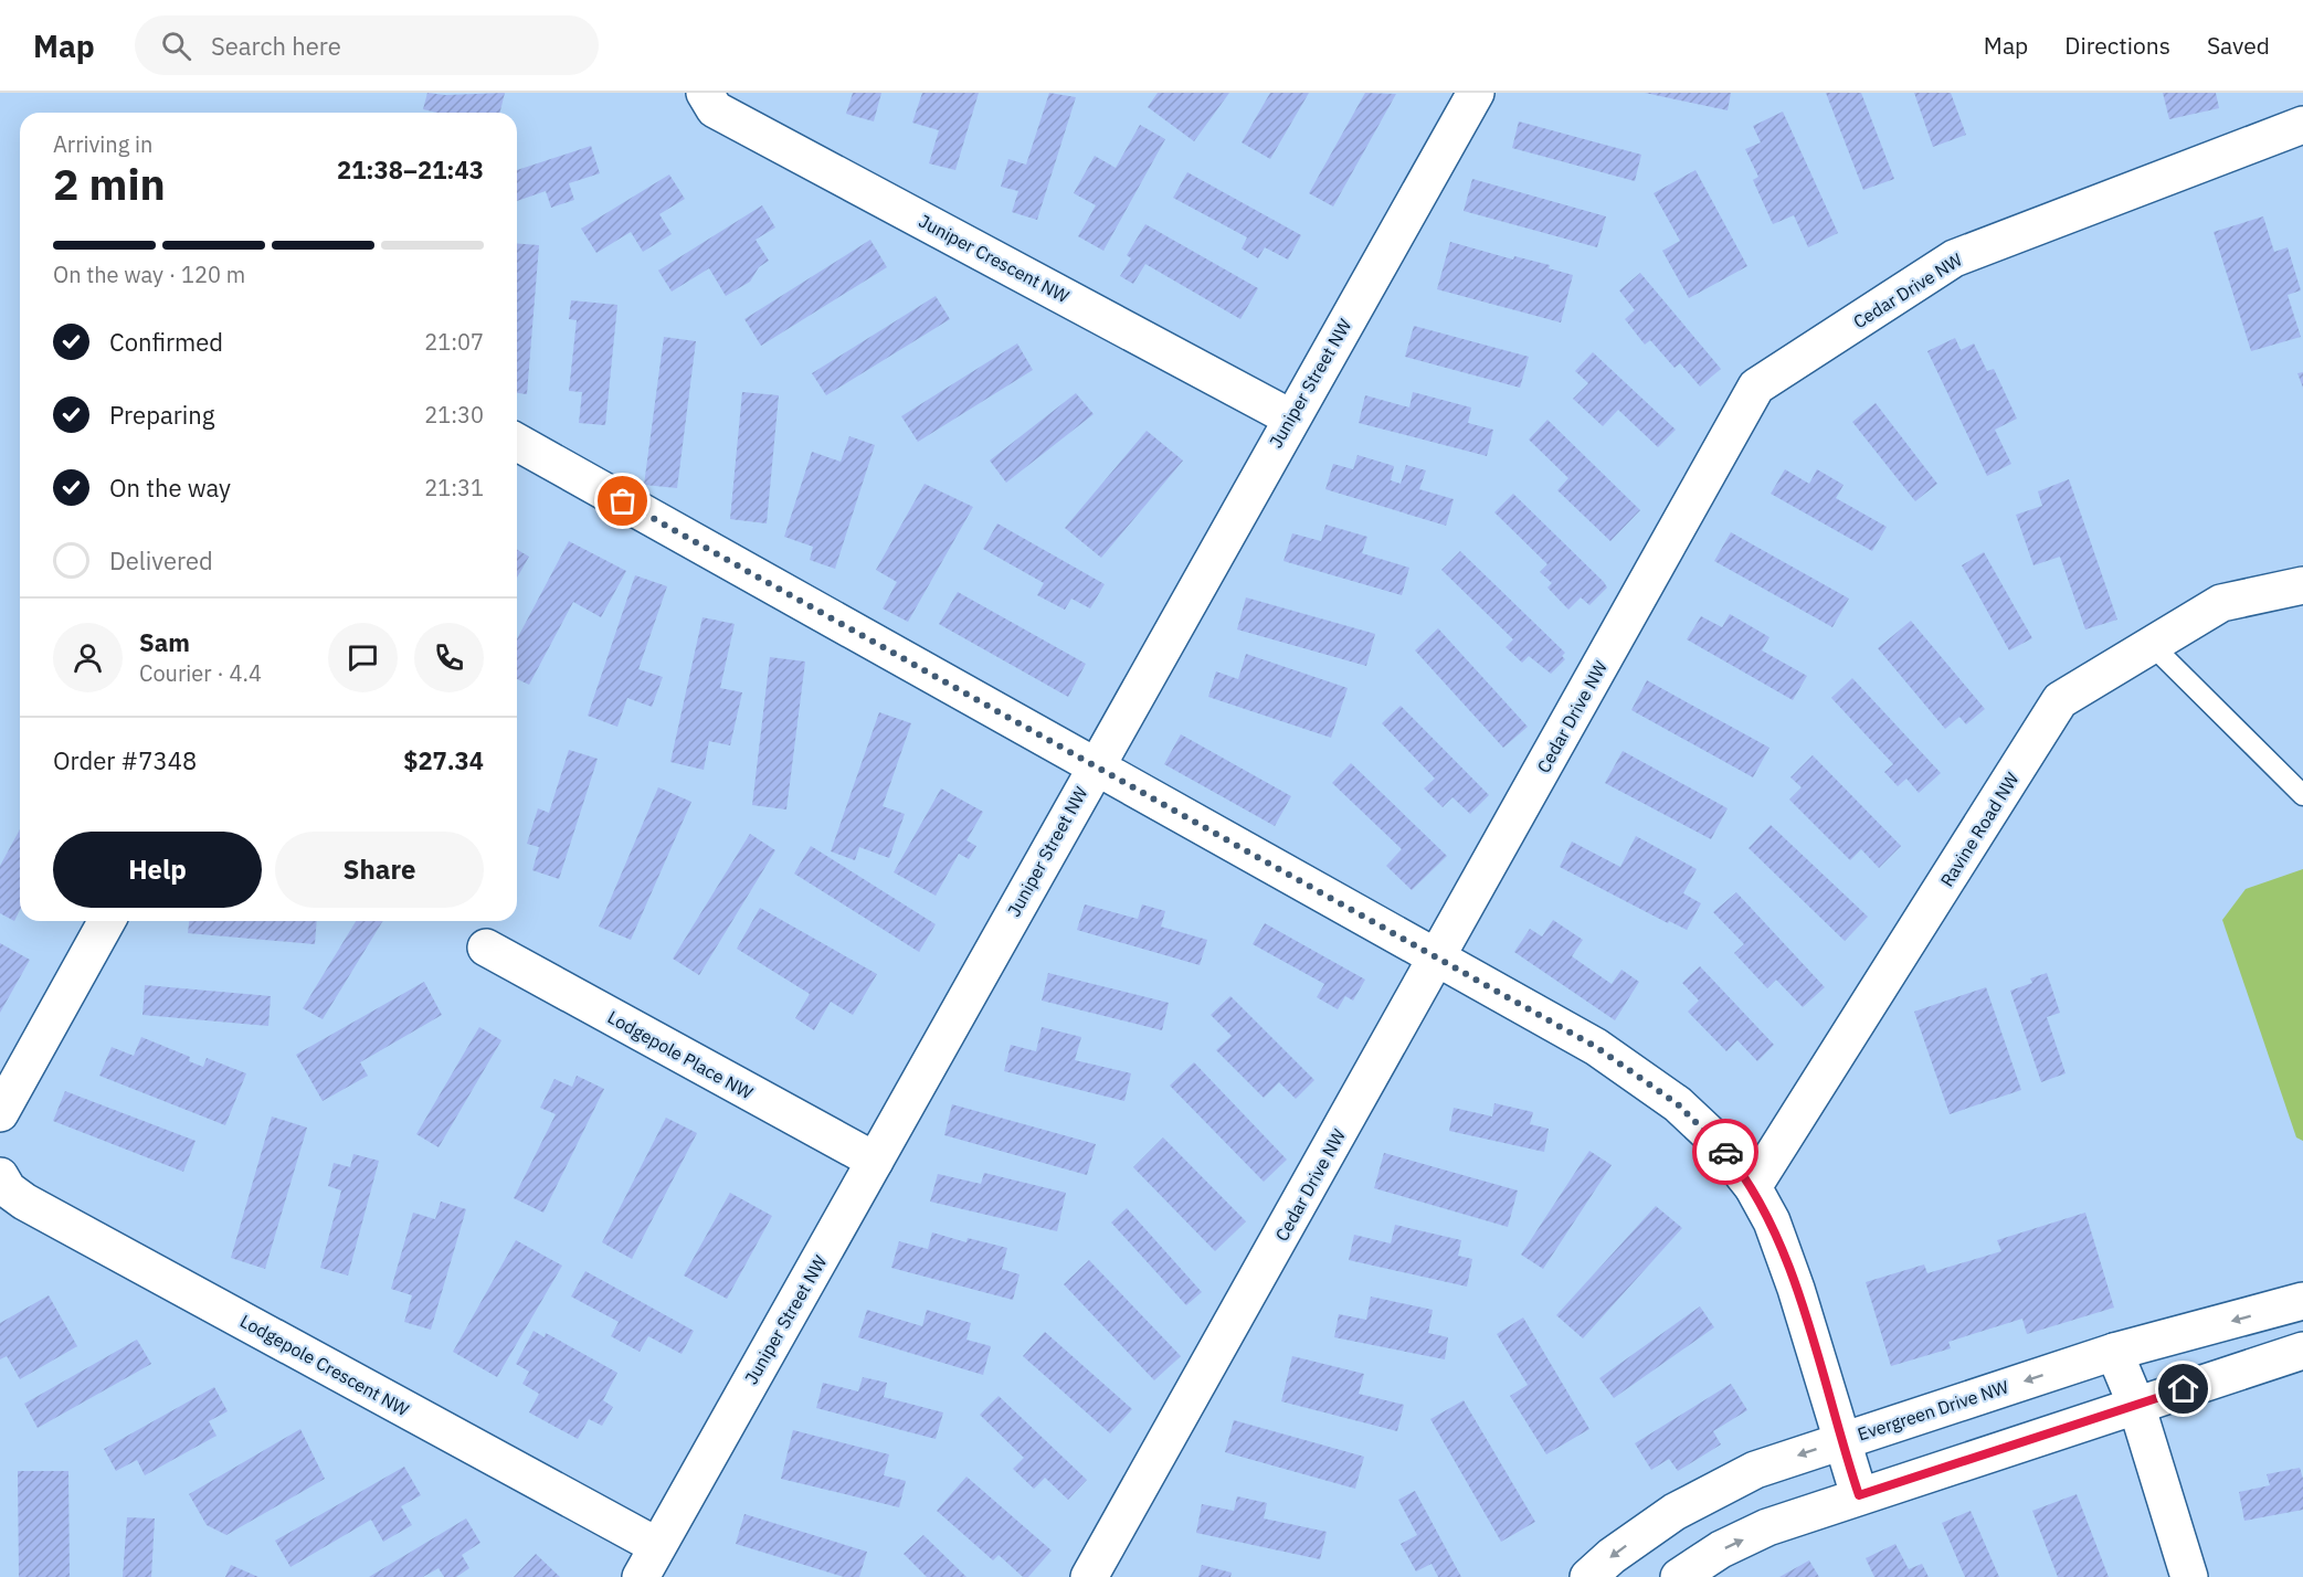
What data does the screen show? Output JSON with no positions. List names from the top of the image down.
{
  "streets": {
    "street": [
      "Juniper Crescent NW",
      "Cedar Drive NW",
      "Juniper Street NW",
      "Ravine Road NW",
      "Lodgepole Place NW",
      "Lodgepole Crescent NW",
      "Evergreen Drive NW"
    ]
  },
  "crossings": [
    ["Juniper Crescent NW", "Juniper Street NW"],
    ["Juniper Street NW", "Lodgepole Place NW"],
    ["Juniper Street NW", "Lodgepole Crescent NW"]
  ],
  "page": {
    "header": "Map",
    "search": "Search here",
    "nav": ["Map", "Directions", "Saved"],
    "heading": ["2 min", "Arriving in", "21:38–21:43"],
    "panel": [
      "Sam",
      "Courier · 4.4",
      "Order #7348",
      "$27.34"
    ],
    "bar": "On the way · 120 m",
    "list": [
      ["Confirmed", "21:07"],
      ["Preparing", "21:30"],
      ["On the way", "21:31"],
      "Delivered"
    ],
    "buttons": ["Help", "Share"]
  }
}
